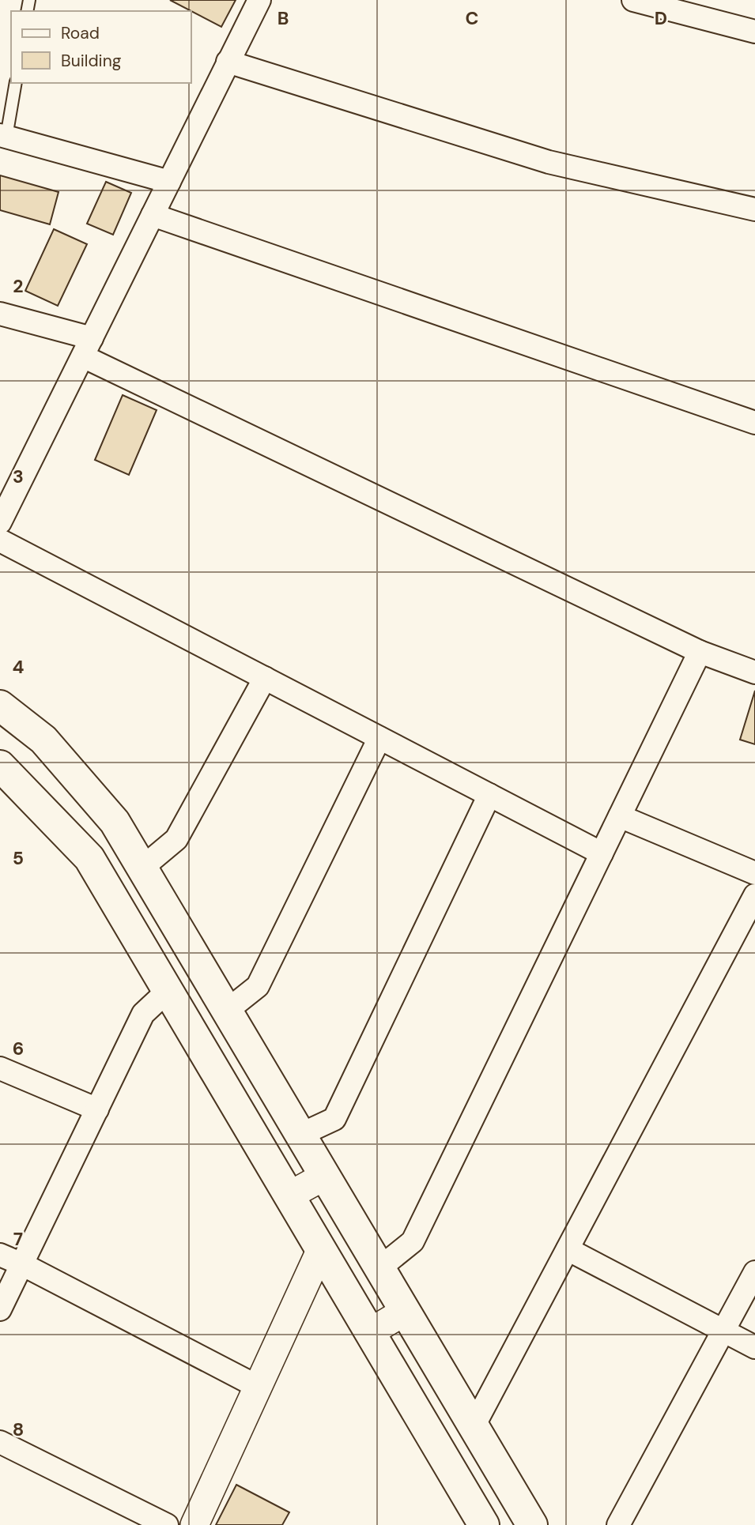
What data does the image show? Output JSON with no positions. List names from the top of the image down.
{
  "legend": ["Road", "Building"],
  "grid": {
    "columns": ["B", "C", "D"],
    "rows": [
      "2",
      "3",
      "4",
      "5",
      "6",
      "7",
      "8"
    ]
  }
}
